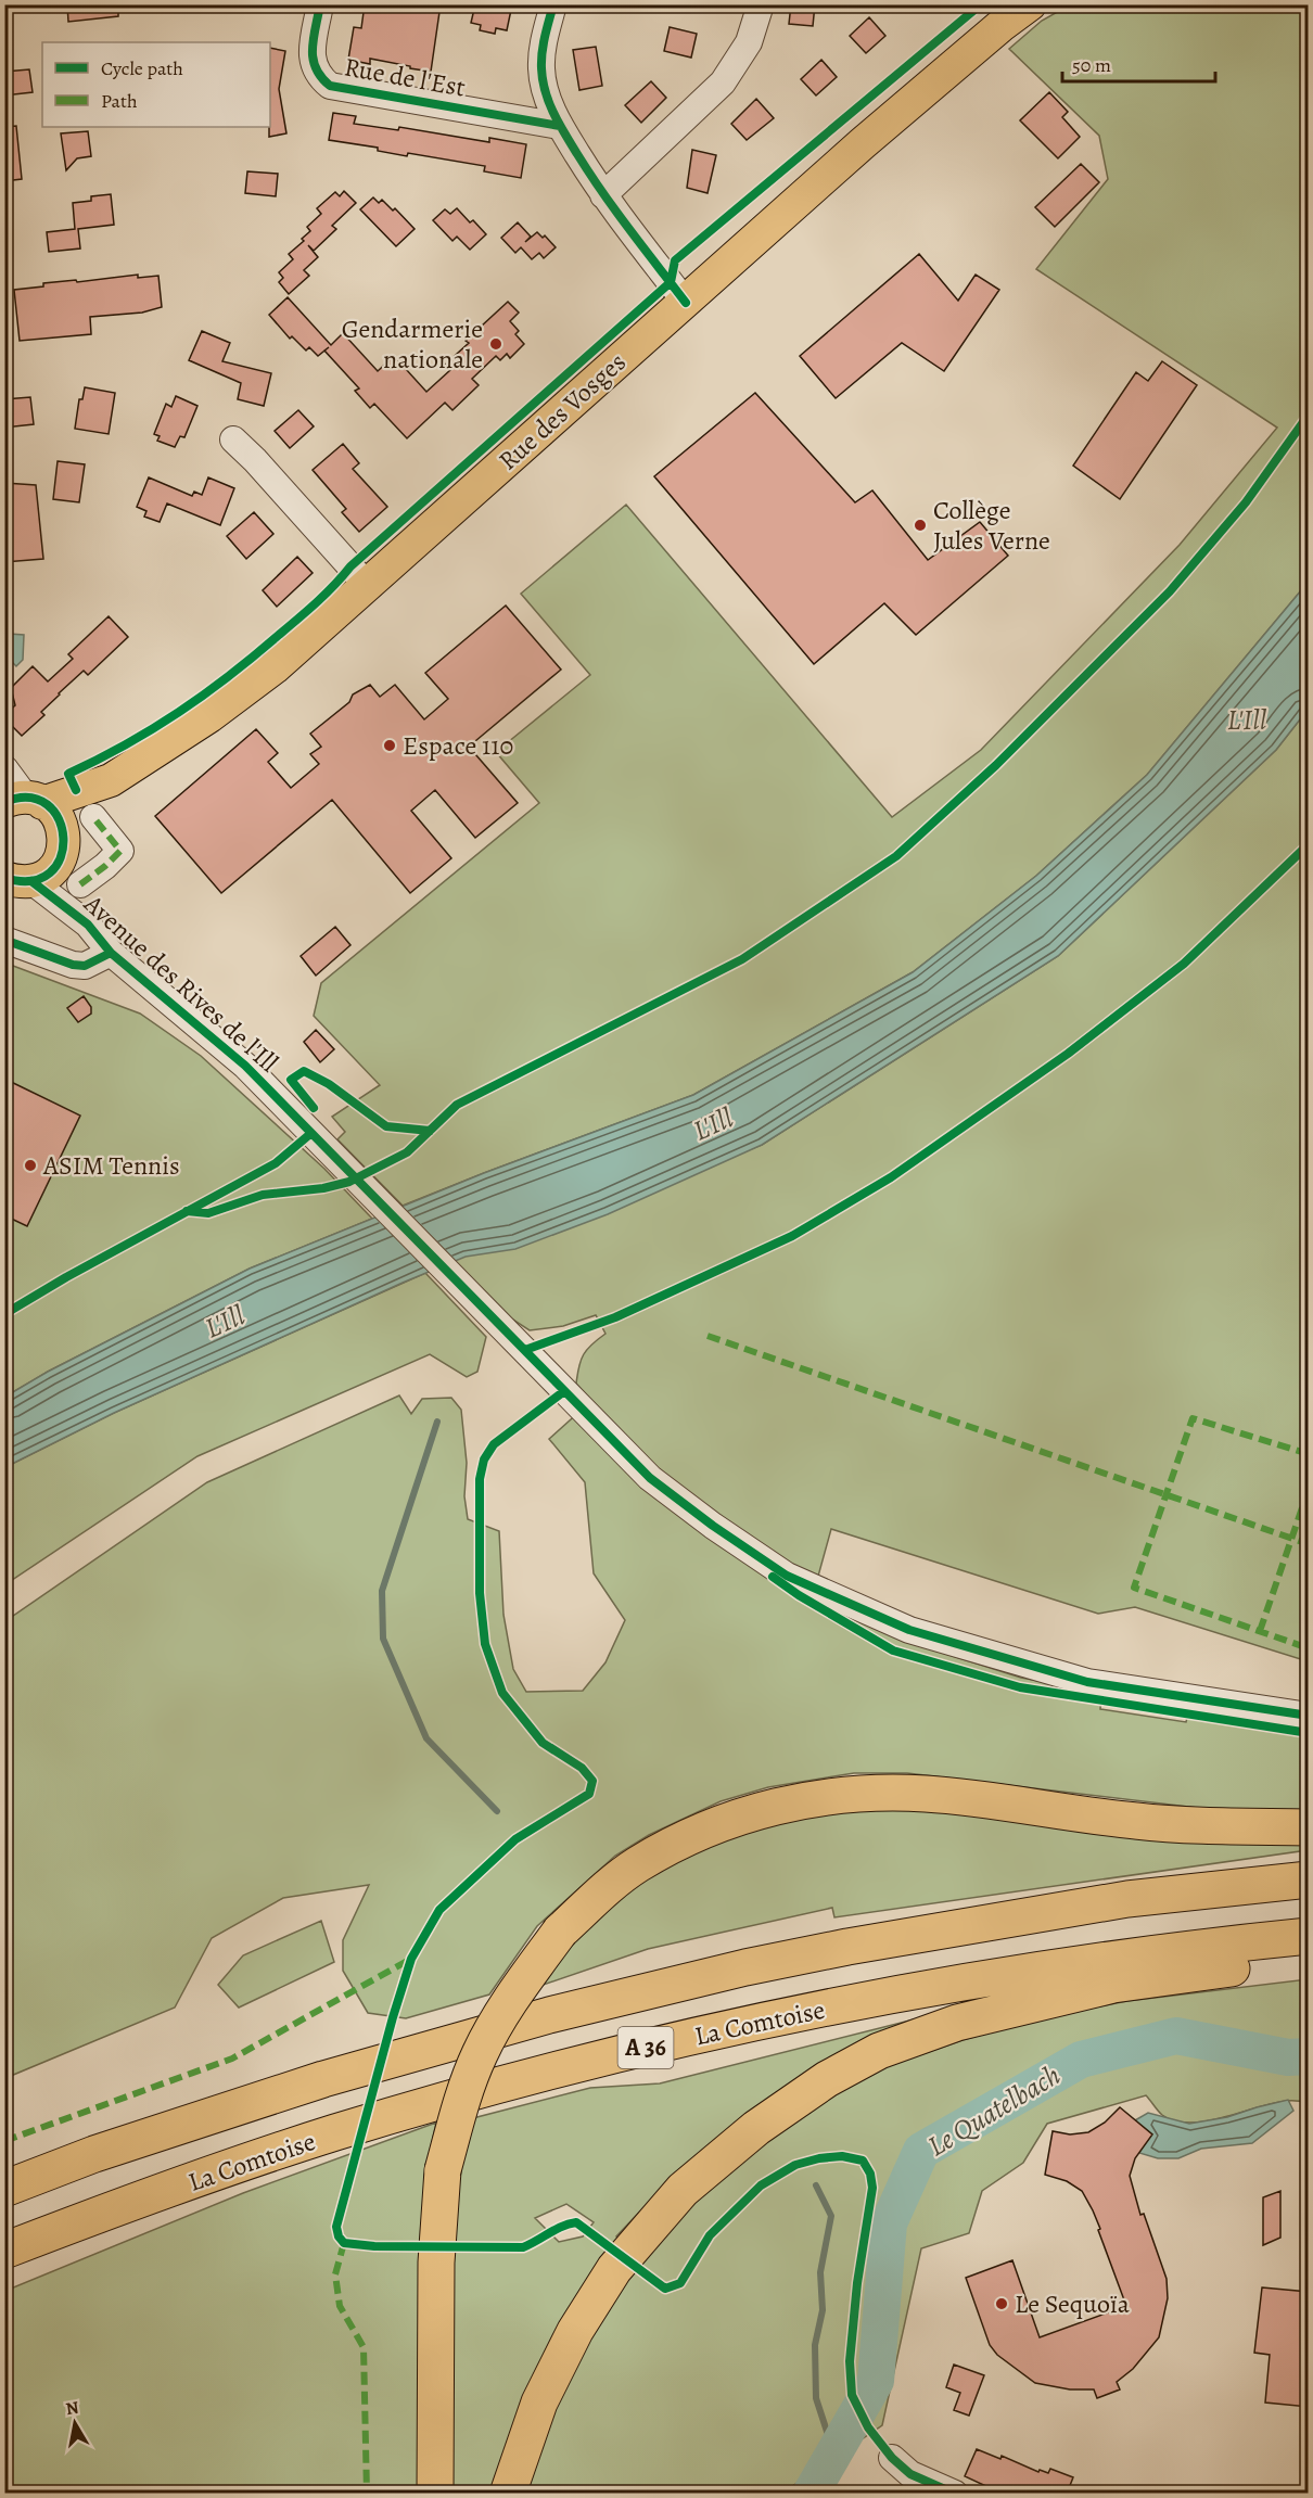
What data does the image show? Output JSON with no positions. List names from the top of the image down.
{
  "streets": {
    "highway": ["La Comtoise", "A 36"],
    "main road": ["Rue des Vosges"],
    "street": ["Rue de l'Est", "Avenue des Rives de l'Ill"]
  },
  "crossings": [
    ["Rue des Vosges", "Avenue des Rives de l'Ill"]
  ],
  "water": ["L'Ill", "Le Quatelbach"],
  "places": [
    "Gendarmerie nationale",
    "Collège Jules Verne",
    "Espace 110",
    "ASIM Tennis",
    "Le Sequoïa"
  ],
  "legend": ["Cycle path", "Path"],
  "scale_bar": "50 m",
  "north": "top"
}
